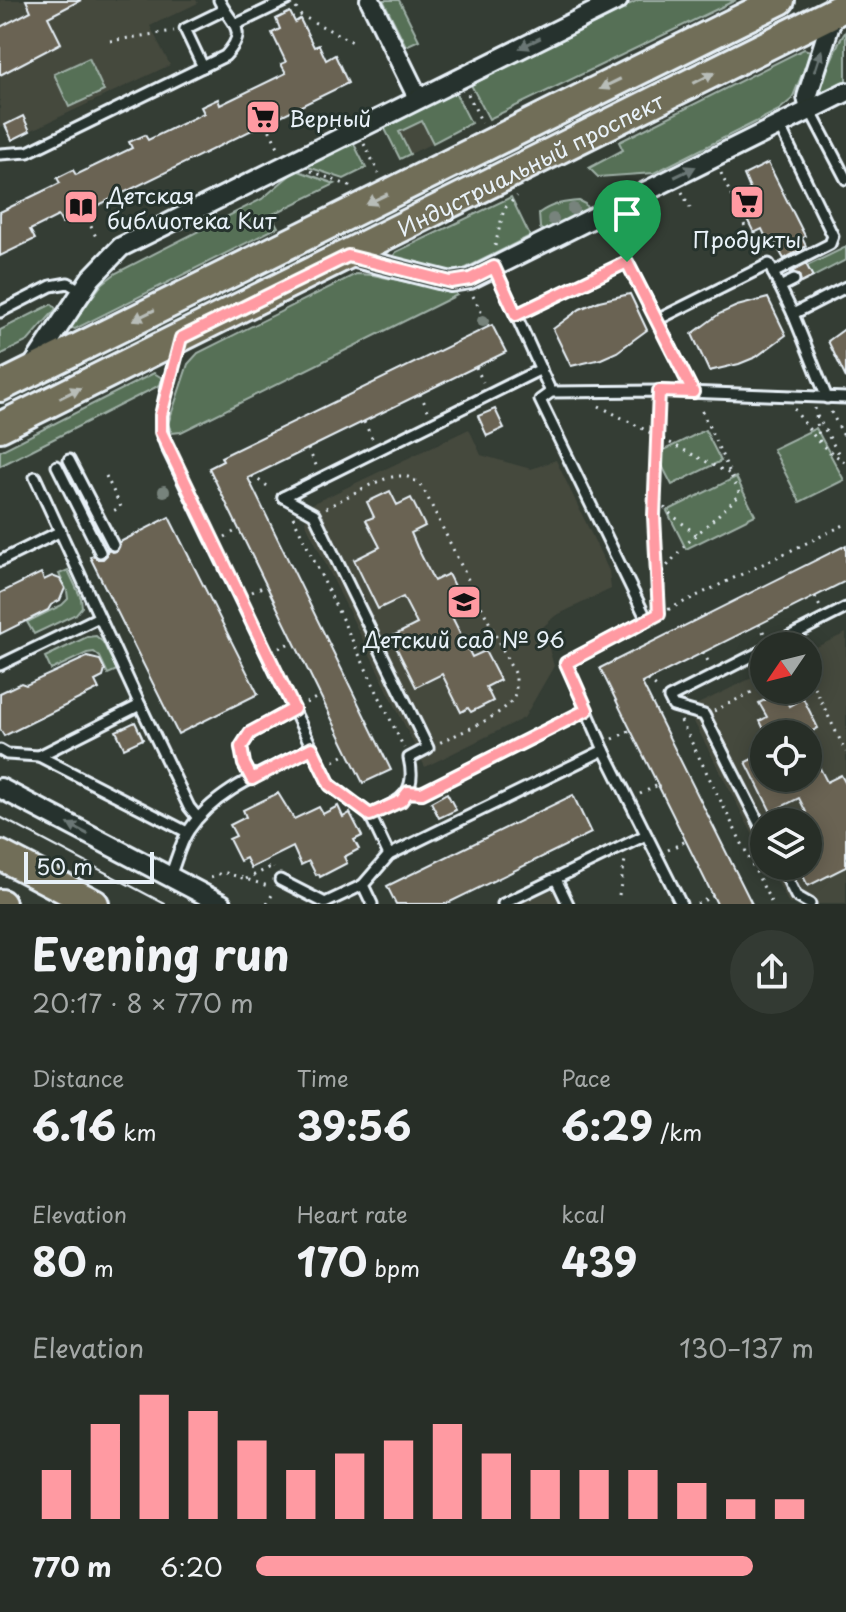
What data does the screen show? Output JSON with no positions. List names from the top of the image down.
{
  "streets": {
    "main road": ["Индустриальный проспект"]
  },
  "places": {
    "supermarket": ["Верный", "Продукты"],
    "library": ["Детская библиотека Кит"],
    "school or university": ["Детский сад № 96"]
  },
  "scale_bar": "50 m",
  "north": "bottom left",
  "page": {
    "scale": "50 m",
    "heading": ["Evening run", "20:17 · 8 × 770 m"],
    "stats": [
      ["Distance", "6.16 km"],
      ["Time", "39:56"],
      ["Pace", "6:29 /km"],
      ["Elevation", "80 m"],
      ["Heart rate", "170 bpm"],
      ["kcal", "439"]
    ],
    "chart": ["Elevation", "130–137 m"],
    "list": [
      {
        "name": "770 m",
        "note": "6:20"
      }
    ]
  }
}
